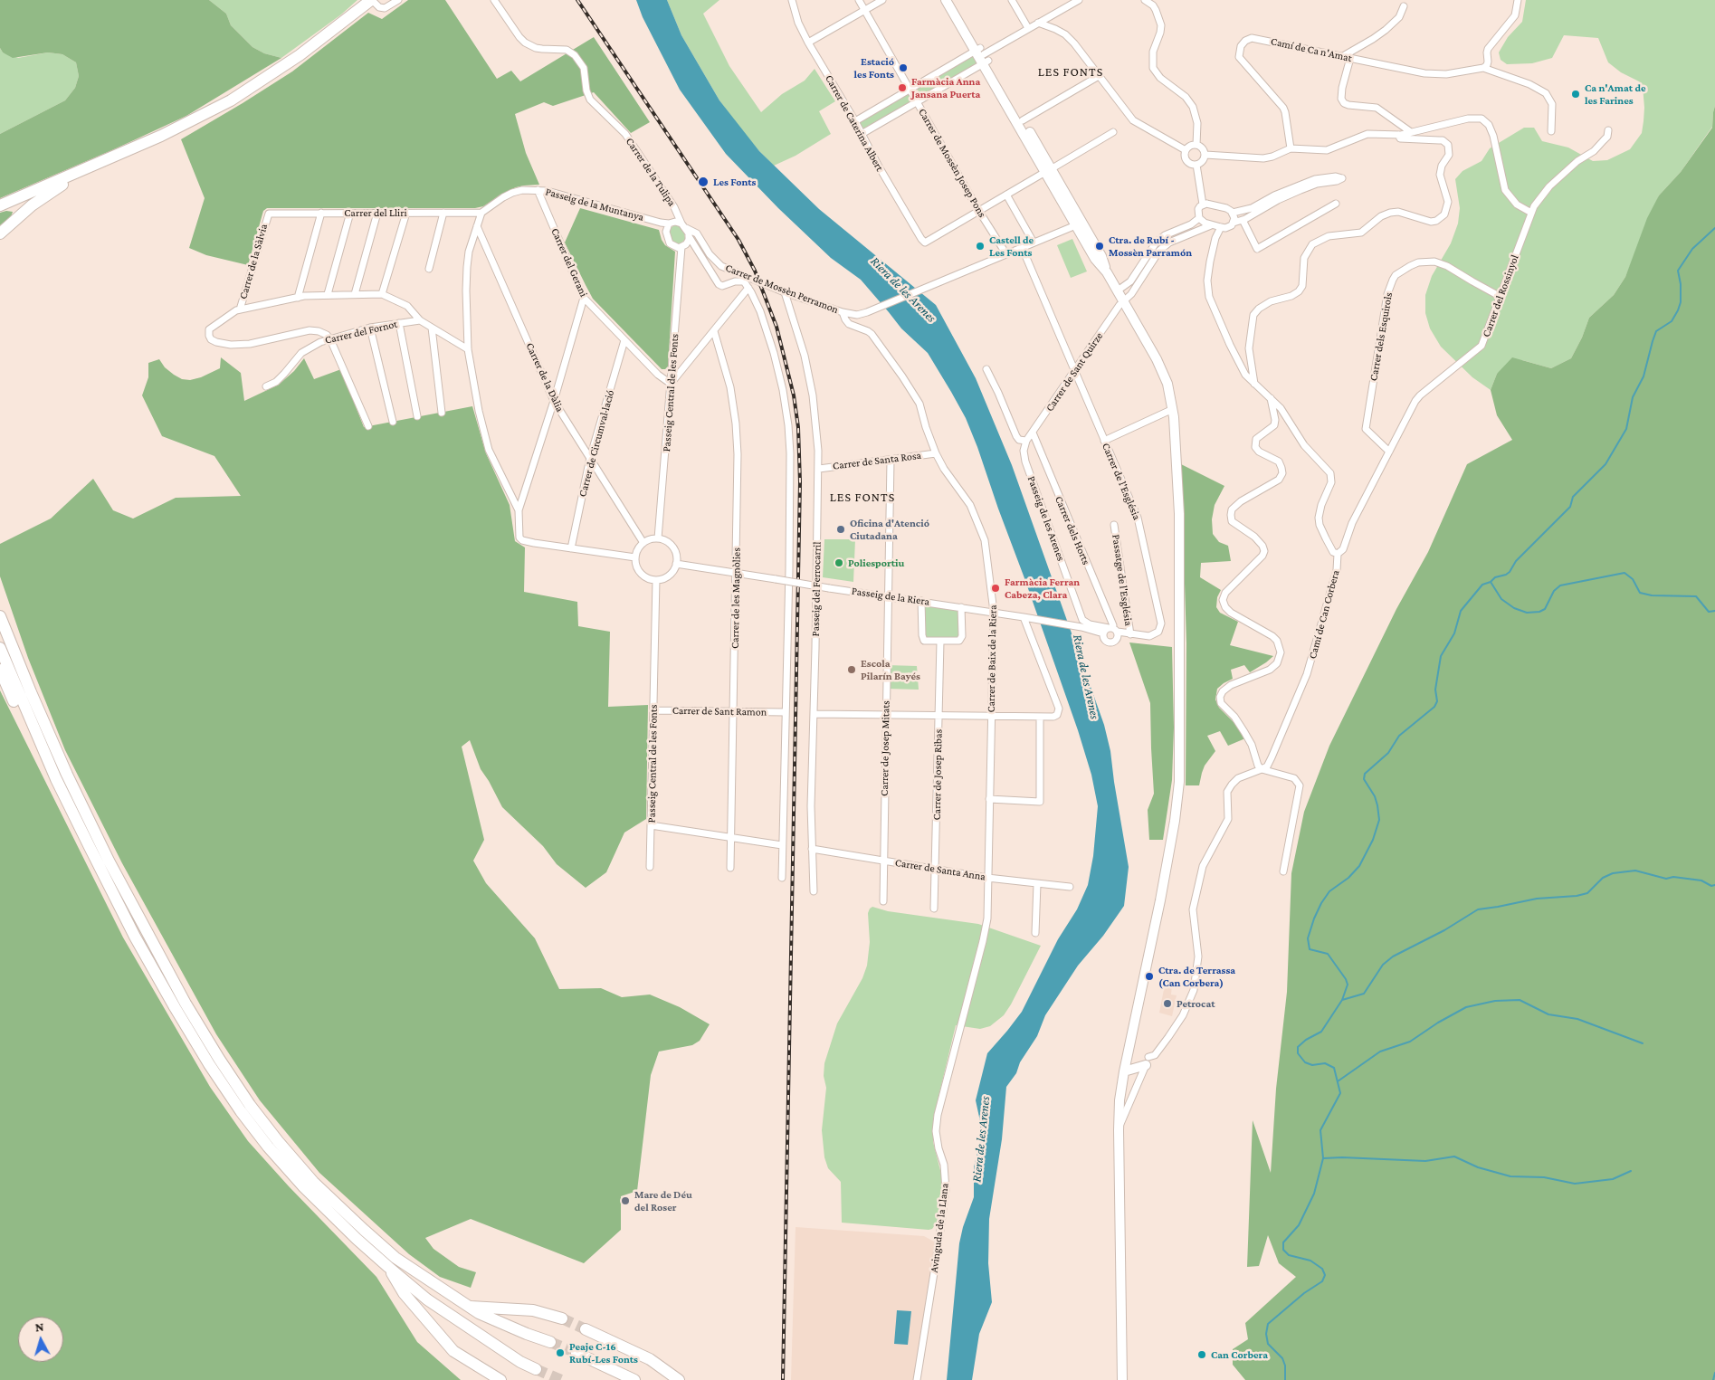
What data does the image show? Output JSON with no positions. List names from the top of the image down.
{
  "streets": {
    "street": [
      "Camí de Ca n'Amat",
      "Carrer de Caterina Albert",
      "Carrer de Mossèn Josep Pons",
      "Carrer de la Tulipa",
      "Passeig de la Muntanya",
      "Carrer del Lliri",
      "Carrer de la Sàlvia",
      "Carrer del Gerani",
      "Carrer de Mossèn Perramon",
      "Carrer del Rossinyol",
      "Carrer del Fornot",
      "Carrer dels Esquirols",
      "Carrer de Sant Quirze",
      "Carrer de la Dàlia",
      "Passeig Central de les Fonts",
      "Carrer de Circumval·lació",
      "Carrer de Santa Rosa",
      "Carrer de l'Església",
      "Passeig de les Arenes",
      "Carrer dels Horts",
      "Passatge de l'Església",
      "Passeig del Ferrocarril",
      "Passeig de la Riera",
      "Carrer de les Magnòlies",
      "Camí de Can Corbera",
      "Carrer de Baix de la Riera",
      "Carrer de Sant Ramon",
      "Carrer de Josep Mitats",
      "Carrer de Josep Ribas",
      "Carrer de Santa Anna",
      "Avinguda de la Llana"
    ]
  },
  "crossings": [
    ["Carrer de Caterina Albert", "Carrer de Mossèn Josep Pons"],
    ["Carrer de Mossèn Josep Pons", "Carrer de Mossèn Perramon"],
    ["Carrer de la Tulipa", "Passeig de la Muntanya"],
    ["Carrer de la Tulipa", "Carrer de Mossèn Perramon"],
    ["Carrer de la Tulipa", "Passeig Central de les Fonts"],
    ["Passeig de la Muntanya", "Carrer del Lliri"],
    ["Passeig de la Muntanya", "Carrer del Gerani"],
    ["Passeig de la Muntanya", "Carrer de Mossèn Perramon"],
    ["Passeig de la Muntanya", "Passeig Central de les Fonts"],
    ["Carrer del Lliri", "Carrer de la Sàlvia"],
    ["Carrer del Gerani", "Passeig Central de les Fonts"],
    ["Carrer del Gerani", "Carrer de Circumval·lació"],
    ["Carrer de Mossèn Perramon", "Passeig Central de les Fonts"],
    ["Carrer de Mossèn Perramon", "Passeig del Ferrocarril"],
    ["Carrer de Mossèn Perramon", "Carrer de Baix de la Riera"],
    ["Carrer del Rossinyol", "Carrer dels Esquirols"],
    ["Carrer del Rossinyol", "Camí de Can Corbera"],
    ["Carrer de Sant Quirze", "Carrer de l'Església"],
    ["Carrer de Sant Quirze", "Passeig de les Arenes"],
    ["Carrer de Sant Quirze", "Carrer dels Horts"],
    ["Carrer de la Dàlia", "Passeig Central de les Fonts"],
    ["Carrer de la Dàlia", "Carrer de Circumval·lació"],
    ["Carrer de la Dàlia", "Passeig de la Riera"],
    ["Passeig Central de les Fonts", "Passeig de la Riera"],
    ["Passeig Central de les Fonts", "Carrer de Sant Ramon"],
    ["Carrer de Santa Rosa", "Passeig del Ferrocarril"],
    ["Carrer de Santa Rosa", "Carrer de Baix de la Riera"],
    ["Carrer de Santa Rosa", "Carrer de Josep Mitats"],
    ["Carrer de l'Església", "Passeig de les Arenes"],
    ["Carrer de l'Església", "Carrer dels Horts"],
    ["Carrer de l'Església", "Passatge de l'Església"],
    ["Carrer de l'Església", "Passeig de la Riera"],
    ["Passeig de les Arenes", "Carrer dels Horts"],
    ["Passeig de les Arenes", "Passeig de la Riera"],
    ["Carrer dels Horts", "Passeig de la Riera"],
    ["Passeig del Ferrocarril", "Carrer de Santa Anna"],
    ["Passeig de la Riera", "Carrer de les Magnòlies"],
    ["Passeig de la Riera", "Carrer de Baix de la Riera"],
    ["Passeig de la Riera", "Carrer de Josep Mitats"],
    ["Carrer de les Magnòlies", "Carrer de Sant Ramon"],
    ["Carrer de Baix de la Riera", "Carrer de Santa Anna"],
    ["Carrer de Baix de la Riera", "Avinguda de la Llana"],
    ["Carrer de Josep Mitats", "Carrer de Santa Anna"],
    ["Carrer de Josep Ribas", "Carrer de Santa Anna"]
  ],
  "districts": ["LES FONTS", "LES FONTS"],
  "water": ["Riera de les Arenes"],
  "places": [
    "Estació les Fonts",
    "Farmàcia Anna Jansana Puerta",
    "Ca n'Amat de les Farines",
    "Les Fonts",
    "Castell de Les Fonts",
    "Ctra. de Rubí - Mossèn Parramón",
    "Oficina d'Atenció Ciutadana",
    "Poliesportiu",
    "Farmàcia Ferran Cabeza, Clara",
    "Escola Pilarín Bayés",
    "Ctra. de Terrassa (Can Corbera)",
    "Petrocat",
    "Mare de Déu del Roser",
    "Peaje C-16 Rubí-Les Fonts",
    "Can Corbera"
  ],
  "north": "top"
}
